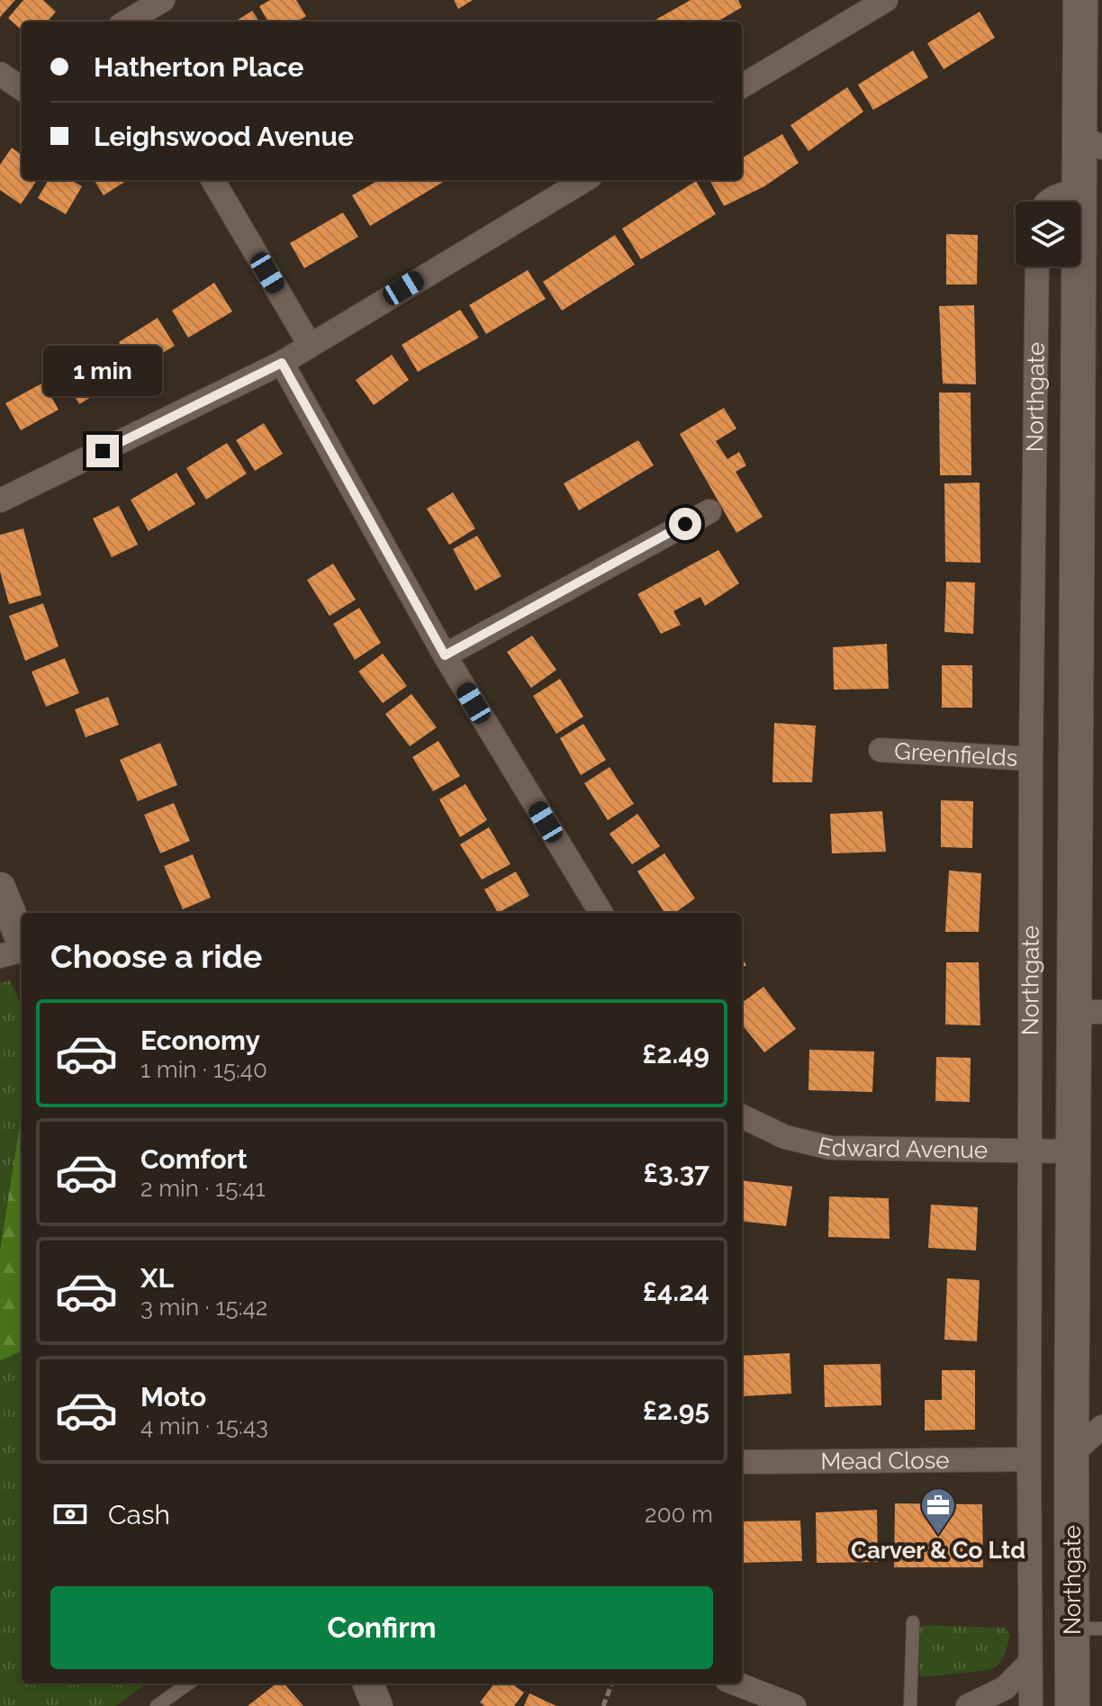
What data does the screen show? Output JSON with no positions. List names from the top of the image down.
{
  "streets": {
    "main road": ["Northgate"],
    "street": ["Greenfields", "Edward Avenue", "Mead Close"]
  },
  "crossings": [
    ["Northgate", "Greenfields"],
    ["Northgate", "Edward Avenue"],
    ["Northgate", "Mead Close"]
  ],
  "places": {
    "office": ["Carver & Co Ltd"]
  },
  "page": {
    "banner": ["Hatherton Place", "Leighswood Avenue"],
    "bubble": "1 min",
    "heading": "Choose a ride",
    "list": [
      {
        "name": "Economy",
        "note": "1 min · 15:40",
        "value": "£2.49"
      },
      {
        "name": "Comfort",
        "note": "2 min · 15:41",
        "value": "£3.37"
      },
      {
        "name": "XL",
        "note": "3 min · 15:42",
        "value": "£4.24"
      },
      {
        "name": "Moto",
        "note": "4 min · 15:43",
        "value": "£2.95"
      }
    ],
    "pay": ["Cash", "200 m"],
    "buttons": "Confirm"
  }
}
